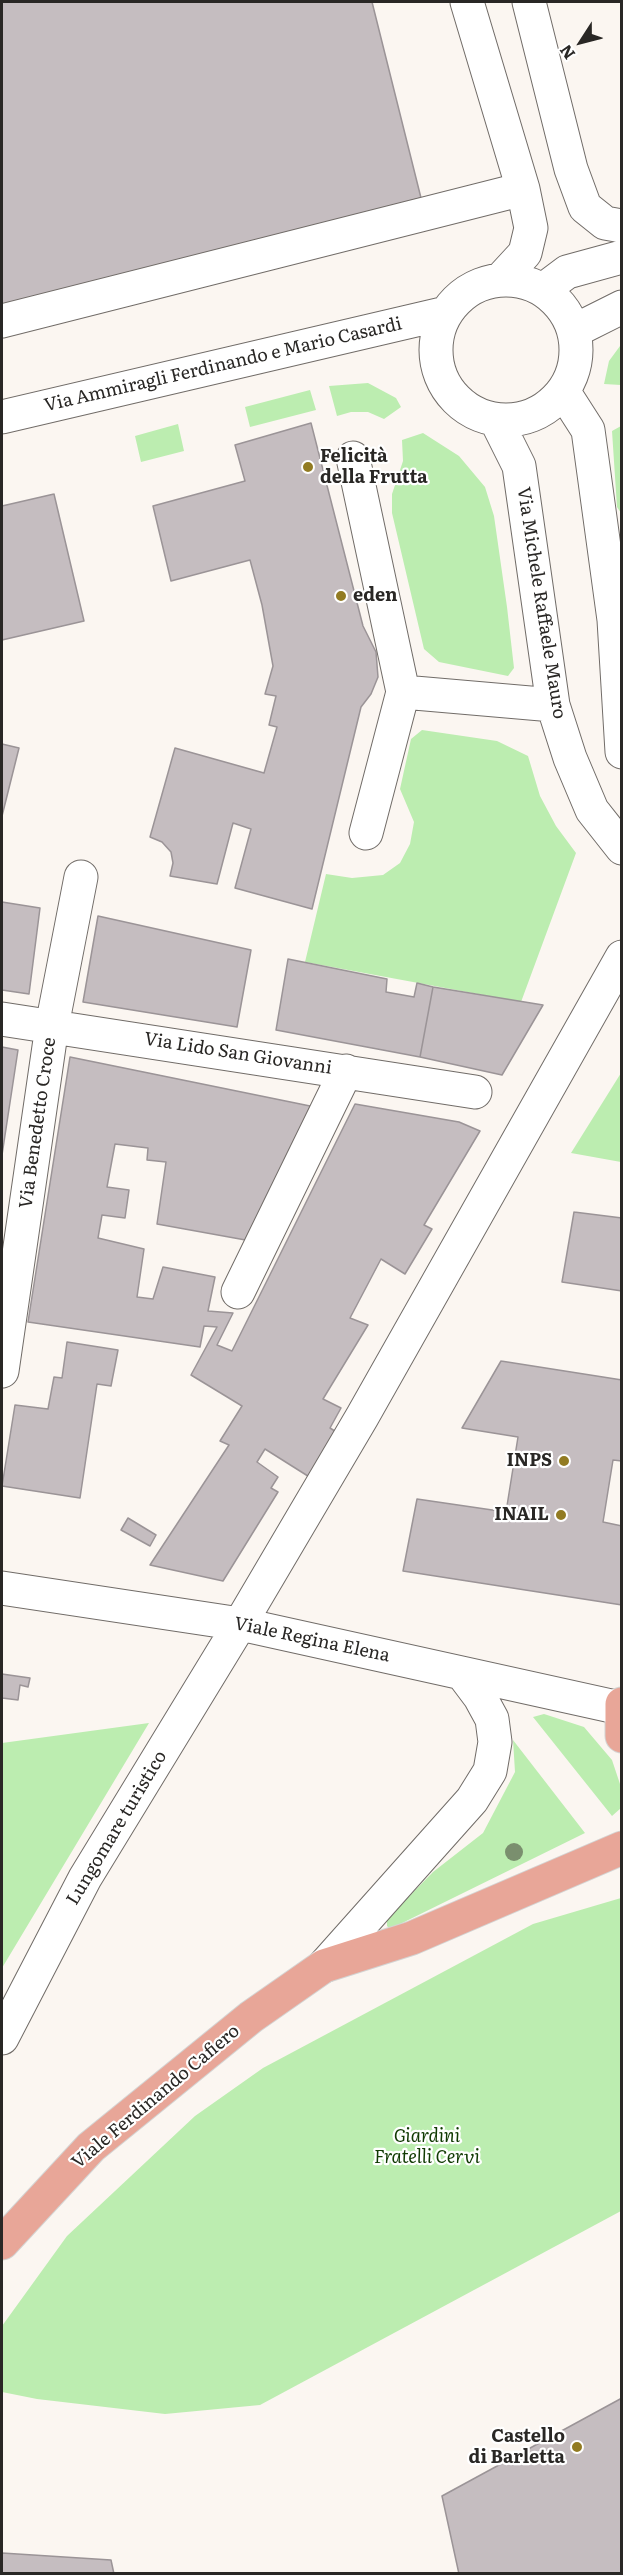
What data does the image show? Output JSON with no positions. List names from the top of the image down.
{
  "streets": {
    "main road": ["Viale Ferdinando Cafiero"],
    "street": [
      "Via Ammiragli Ferdinando e Mario Casardi",
      "Via Michele Raffaele Mauro",
      "Via Lido San Giovanni",
      "Via Benedetto Croce",
      "Viale Regina Elena",
      "Lungomare turistico"
    ]
  },
  "crossings": [
    ["Via Ammiragli Ferdinando e Mario Casardi", "Via Michele Raffaele Mauro"],
    ["Via Lido San Giovanni", "Via Benedetto Croce"],
    ["Viale Regina Elena", "Lungomare turistico"],
    ["Viale Regina Elena", "Viale Ferdinando Cafiero"]
  ],
  "parks": ["Giardini Fratelli Cervi"],
  "places": [
    "Felicità della Frutta",
    "eden",
    "INPS",
    "INAIL",
    "Castello di Barletta"
  ],
  "north": "bottom left"
}
